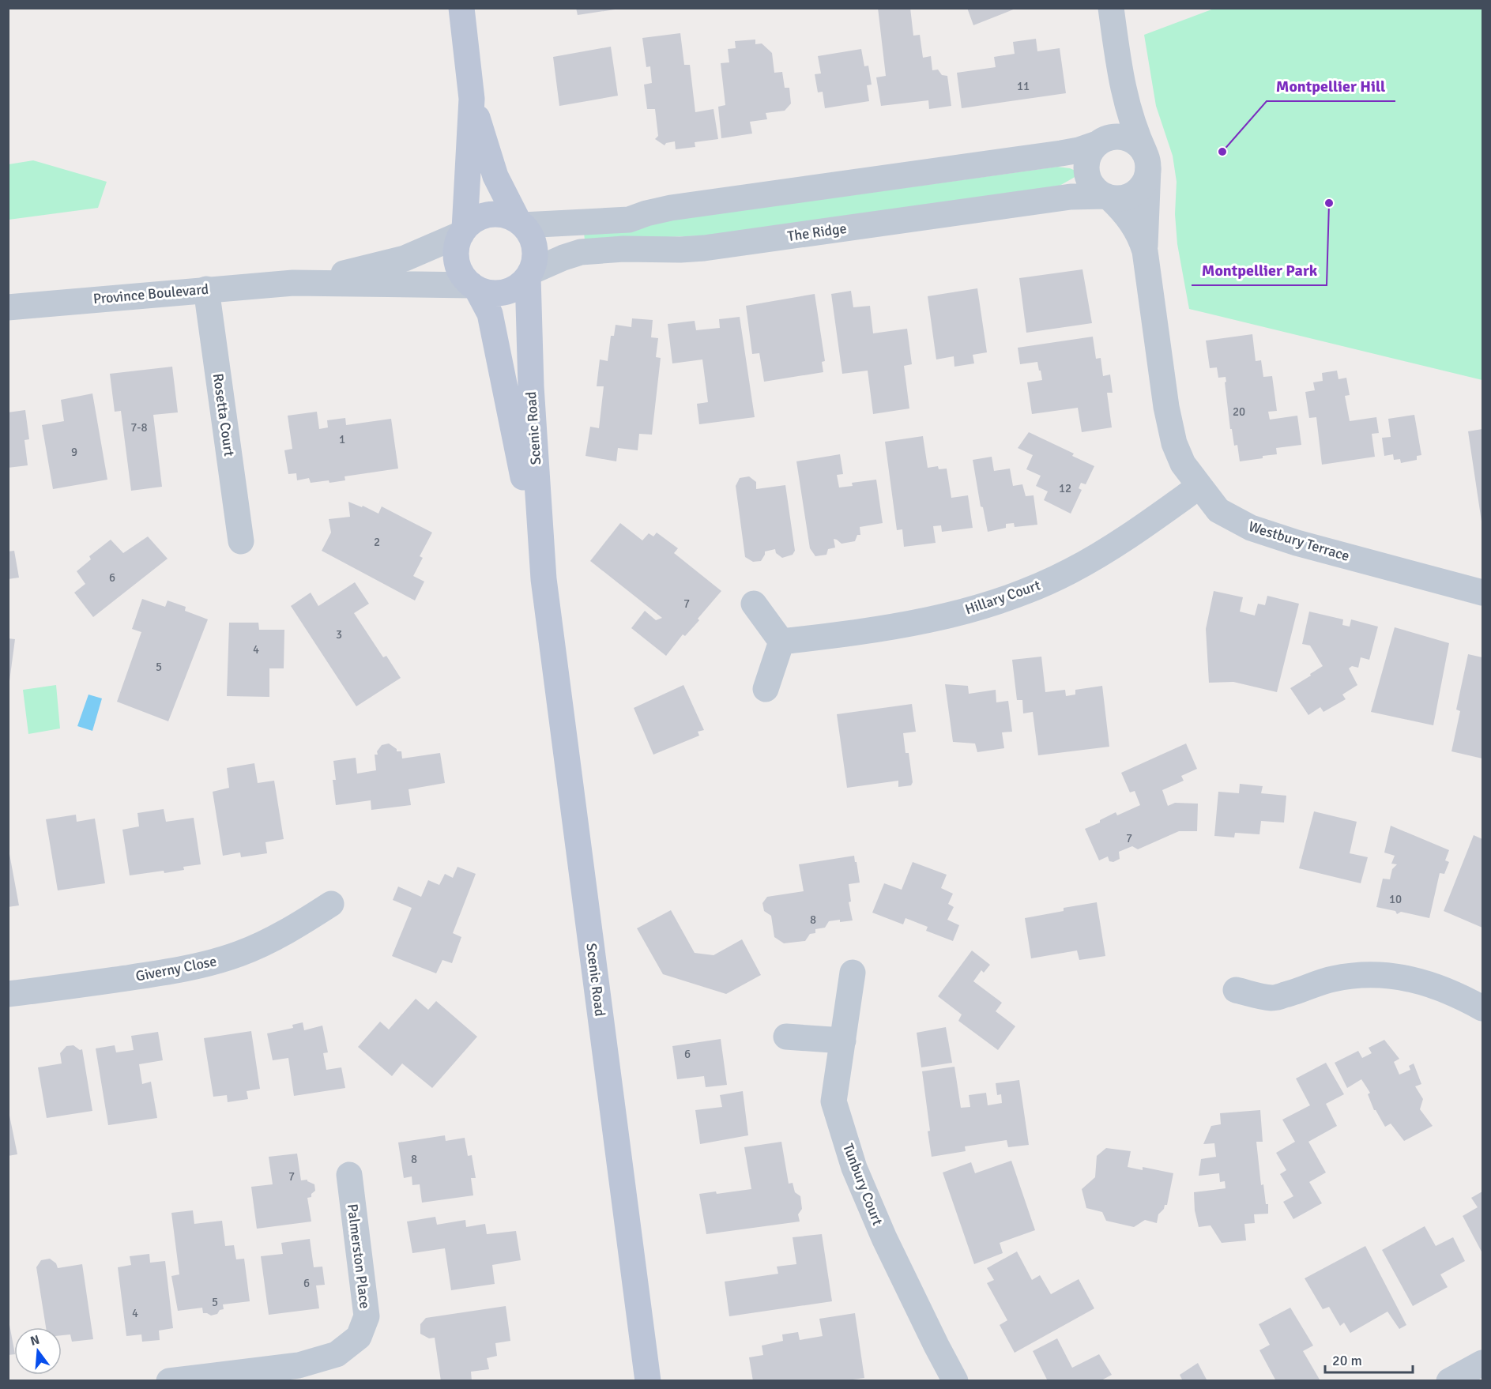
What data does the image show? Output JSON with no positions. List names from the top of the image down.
{
  "streets": {
    "main road": ["Scenic Road"],
    "street": [
      "The Ridge",
      "Province Boulevard",
      "Rosetta Court",
      "Westbury Terrace",
      "Hillary Court",
      "Giverny Close",
      "Tunbury Court",
      "Palmerston Place"
    ]
  },
  "crossings": [
    ["The Ridge", "Province Boulevard"],
    ["The Ridge", "Scenic Road"],
    ["The Ridge", "Westbury Terrace"],
    ["Province Boulevard", "Rosetta Court"],
    ["Province Boulevard", "Scenic Road"],
    ["Westbury Terrace", "Hillary Court"]
  ],
  "places": ["Montpellier Hill", "Montpellier Park"],
  "house_numbers": [
    "11",
    "20",
    "7-8",
    "1",
    "9",
    "12",
    "2",
    "6",
    "7",
    "3",
    "4",
    "5",
    "7",
    "10",
    "8",
    "6",
    "8",
    "7",
    "6",
    "5",
    "4"
  ],
  "scale_bar": "20 m",
  "north": "top"
}
